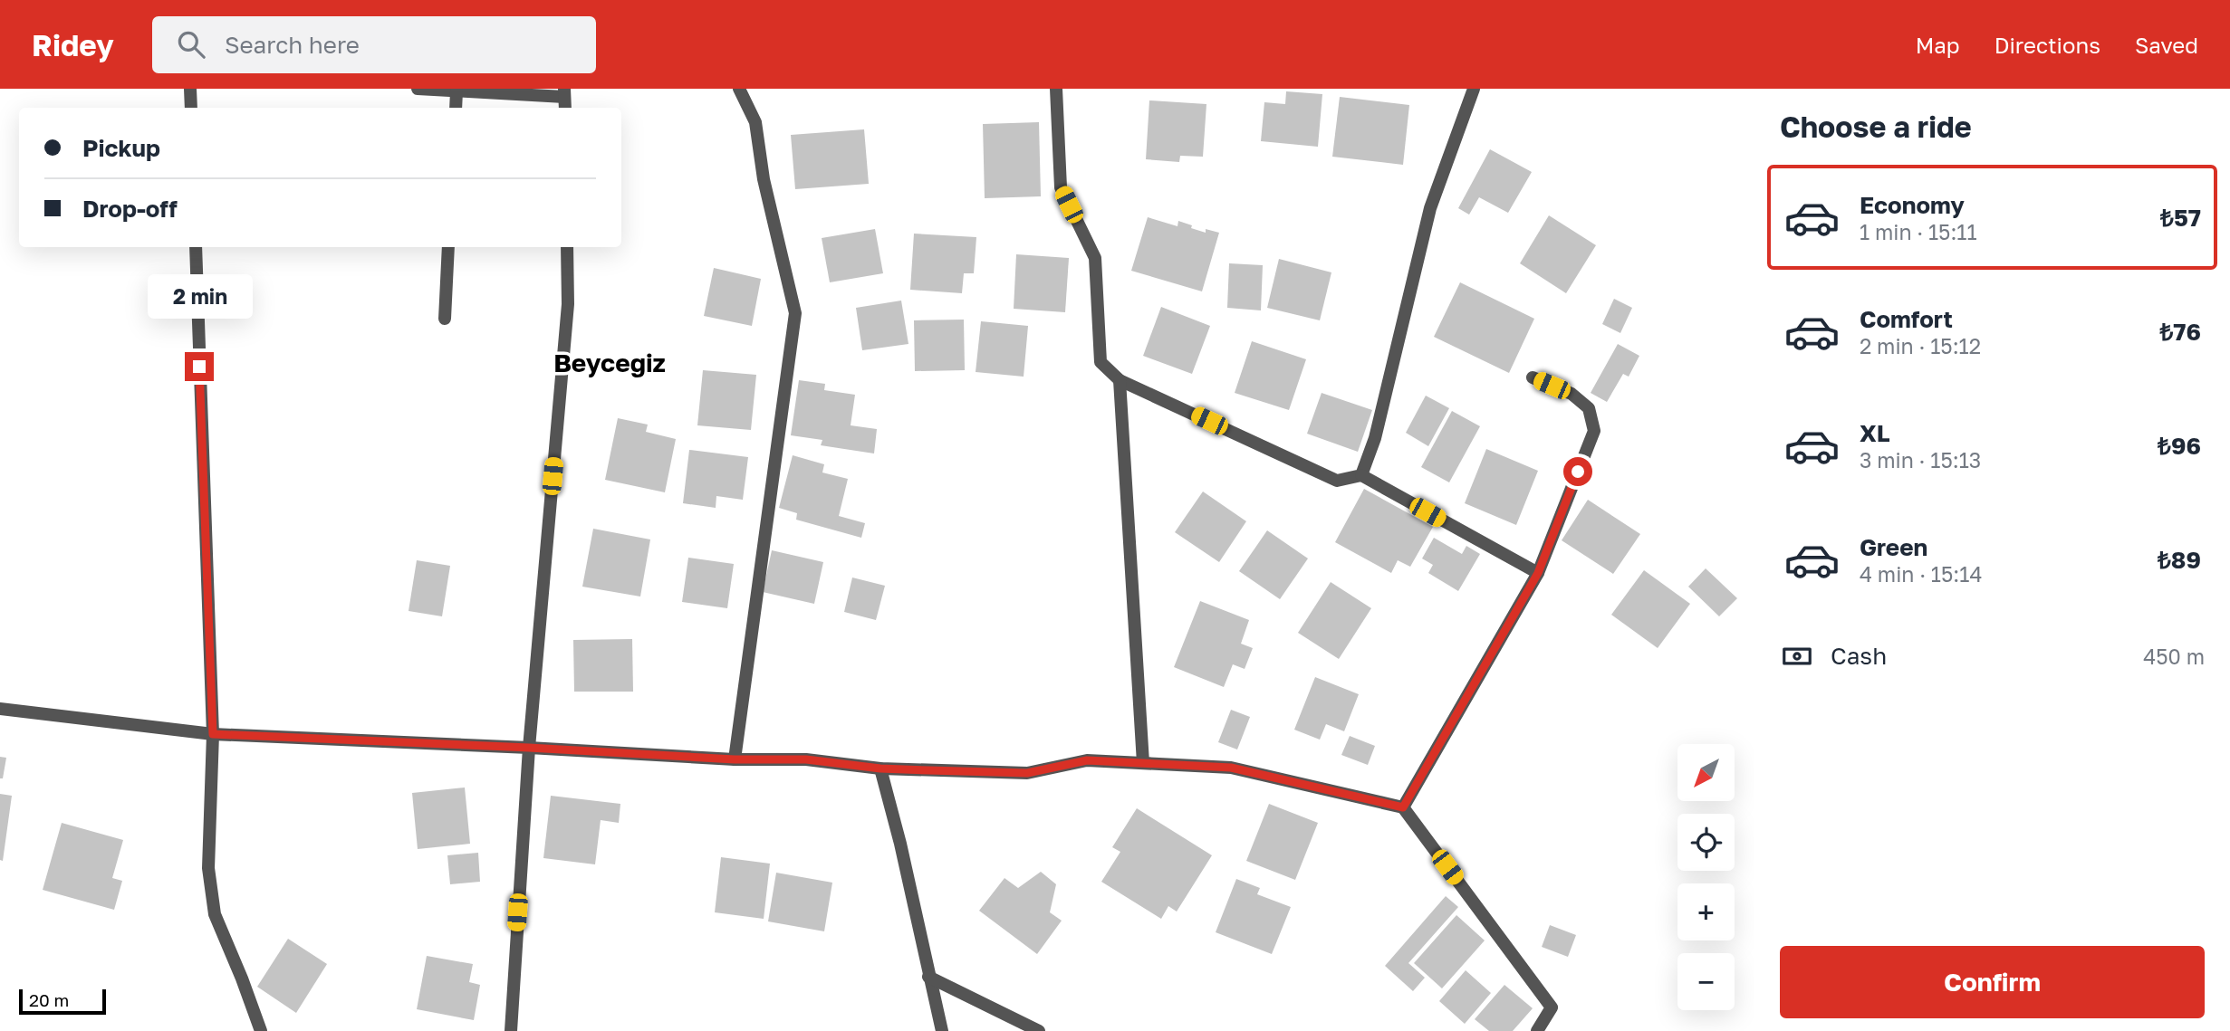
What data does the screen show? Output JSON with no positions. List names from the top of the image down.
{
  "districts": ["Beyceğiz"],
  "scale_bar": "20 m",
  "north": "bottom left",
  "page": {
    "header": "Ridey",
    "search": "Search here",
    "nav": ["Map", "Directions", "Saved"],
    "heading": "Choose a ride",
    "banner": ["Pickup", "Drop-off"],
    "list": [
      {
        "name": "Economy",
        "note": "1 min · 15:11",
        "value": "₺57"
      },
      {
        "name": "Comfort",
        "note": "2 min · 15:12",
        "value": "₺76"
      },
      {
        "name": "XL",
        "note": "3 min · 15:13",
        "value": "₺96"
      },
      {
        "name": "Green",
        "note": "4 min · 15:14",
        "value": "₺89"
      }
    ],
    "bubble": "2 min",
    "pay": ["Cash", "450 m"],
    "map_buttons": ["+", "−"],
    "buttons": "Confirm",
    "scale": "20 m"
  }
}
